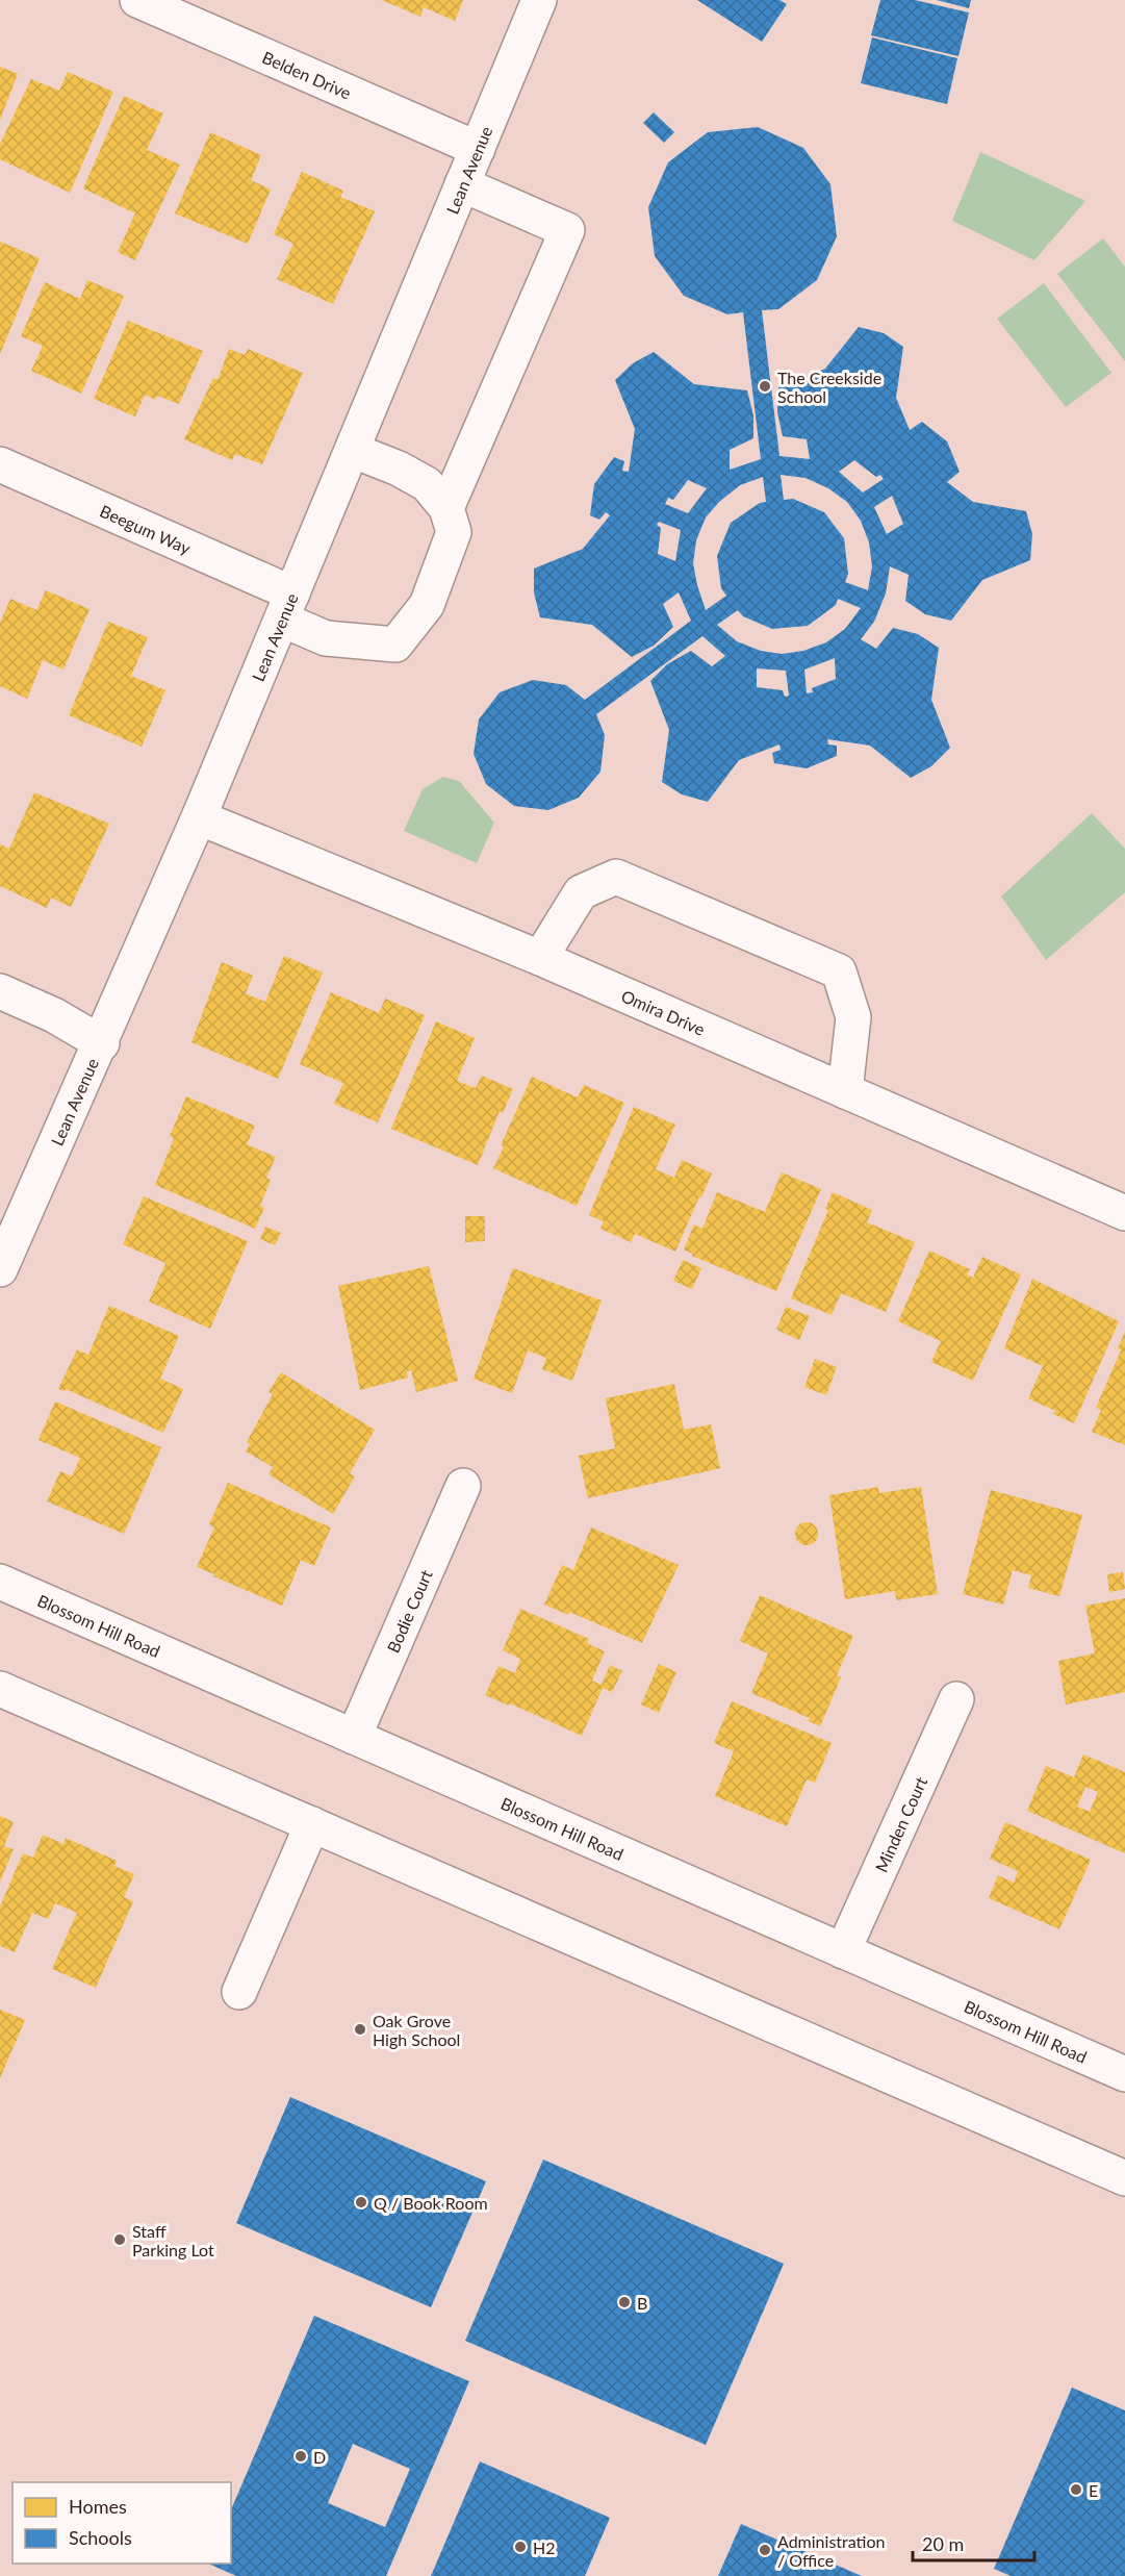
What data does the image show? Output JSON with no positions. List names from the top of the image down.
{
  "streets": {
    "street": [
      "Belden Drive",
      "Lean Avenue",
      "Beegum Way",
      "Omira Drive",
      "Bodie Court",
      "Blossom Hill Road",
      "Minden Court"
    ]
  },
  "crossings": [
    ["Belden Drive", "Lean Avenue"],
    ["Lean Avenue", "Beegum Way"],
    ["Lean Avenue", "Omira Drive"],
    ["Bodie Court", "Blossom Hill Road"],
    ["Blossom Hill Road", "Minden Court"]
  ],
  "places": [
    "The Creekside School",
    "Oak Grove High School",
    "Q / Book Room",
    "Staff Parking Lot",
    "B",
    "D",
    "E",
    "H2",
    "Administration / Office"
  ],
  "legend": ["Homes", "Schools"],
  "scale_bar": "20 m"
}
